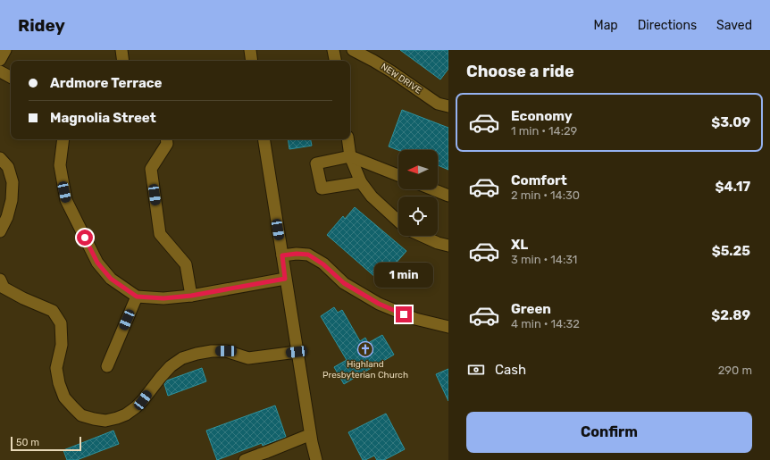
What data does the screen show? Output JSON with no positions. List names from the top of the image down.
{
  "streets": {
    "street": ["NEW DRIVE"]
  },
  "places": {
    "church": ["Highland Presbyterian Church"]
  },
  "scale_bar": "50 m",
  "north": "left",
  "page": {
    "header": "Ridey",
    "nav": ["Map", "Directions", "Saved"],
    "heading": "Choose a ride",
    "banner": ["Ardmore Terrace", "Magnolia Street"],
    "list": [
      {
        "name": "Economy",
        "note": "1 min · 14:29",
        "value": "$3.09"
      },
      {
        "name": "Comfort",
        "note": "2 min · 14:30",
        "value": "$4.17"
      },
      {
        "name": "XL",
        "note": "3 min · 14:31",
        "value": "$5.25"
      },
      {
        "name": "Green",
        "note": "4 min · 14:32",
        "value": "$2.89"
      }
    ],
    "bubble": "1 min",
    "pay": ["Cash", "290 m"],
    "buttons": "Confirm",
    "scale": "50 m"
  }
}
